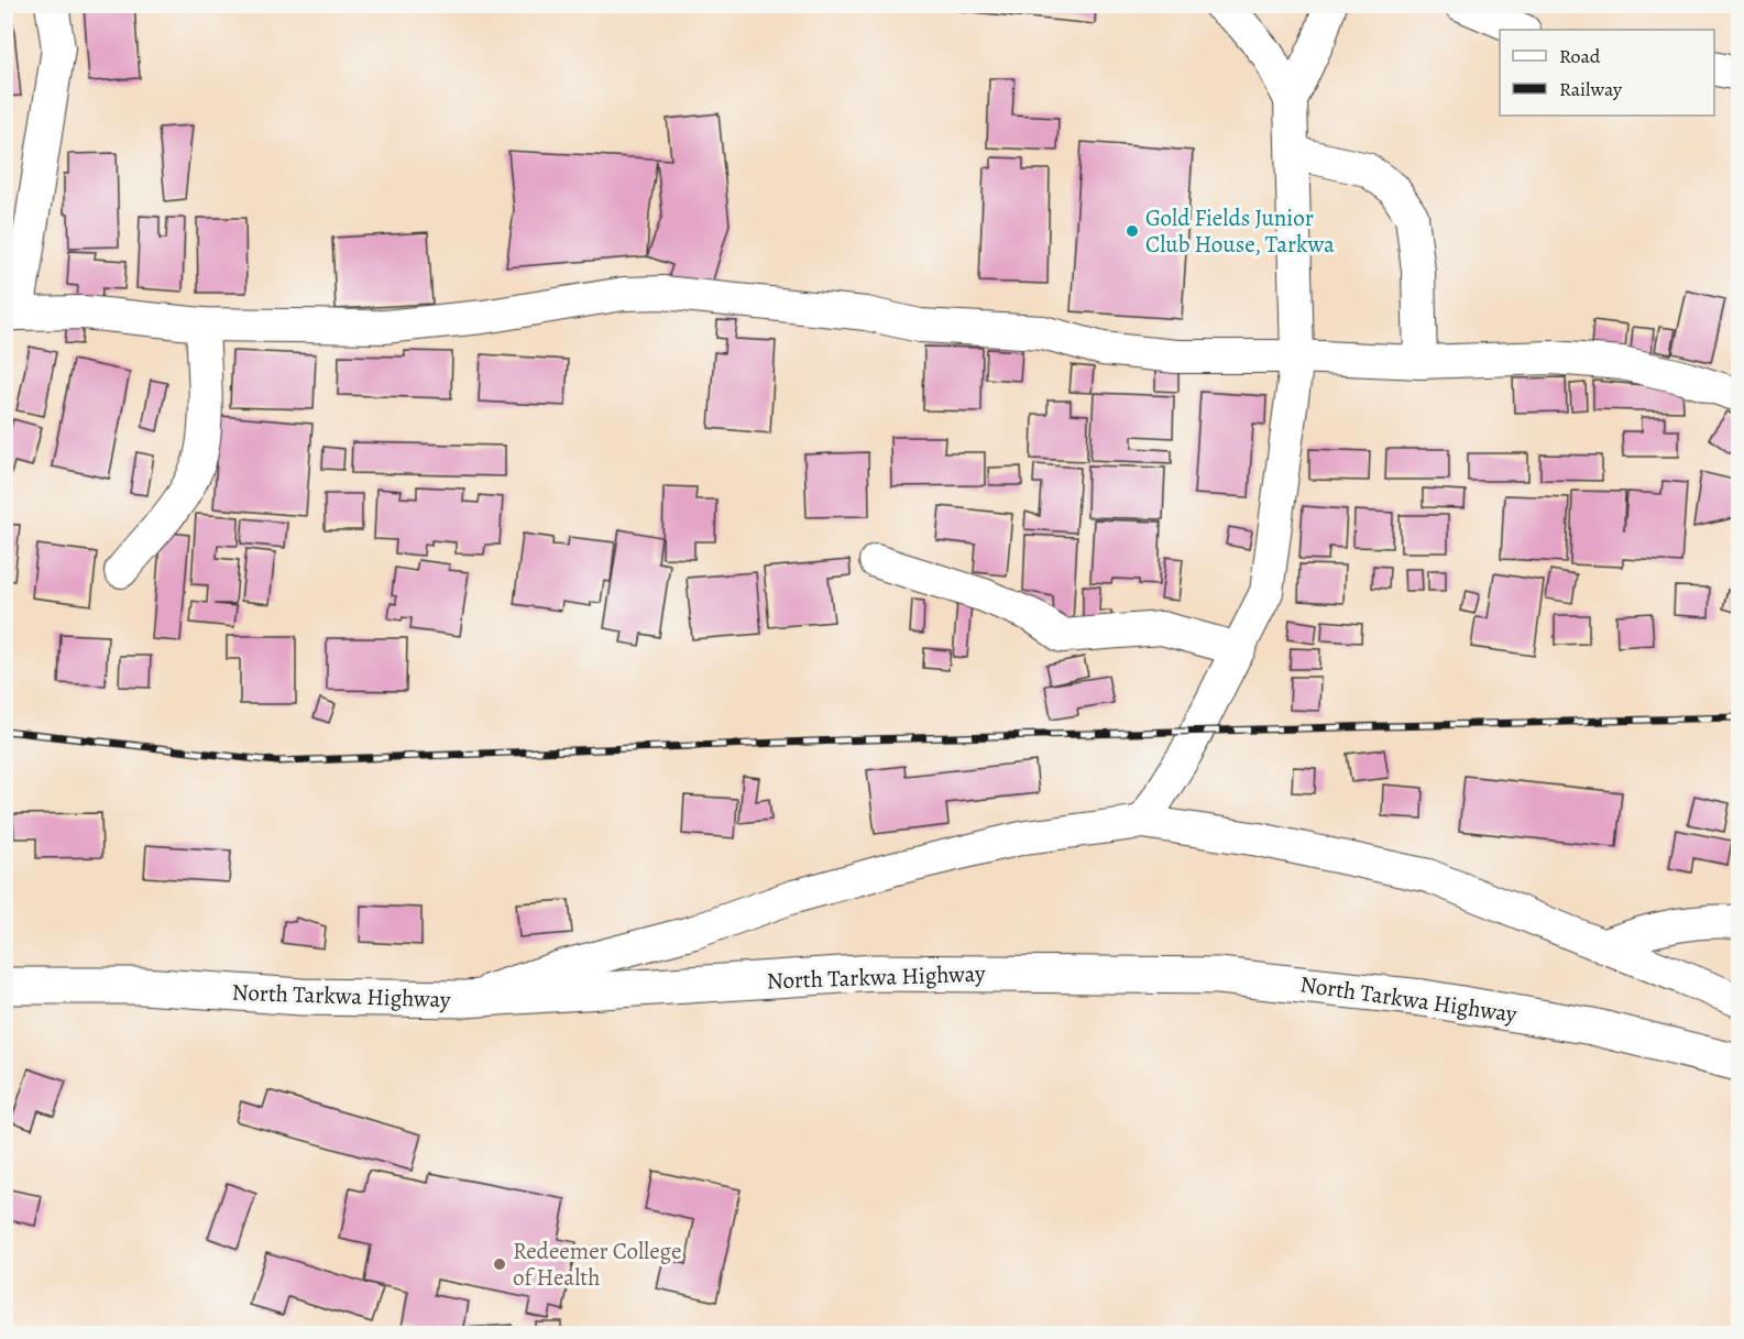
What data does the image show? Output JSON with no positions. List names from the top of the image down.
{
  "streets": {
    "main road": ["North Tarkwa Highway"]
  },
  "places": ["Gold Fields Junior Club House, Tarkwa", "Redeemer College of Health"],
  "legend": ["Road", "Railway"]
}
